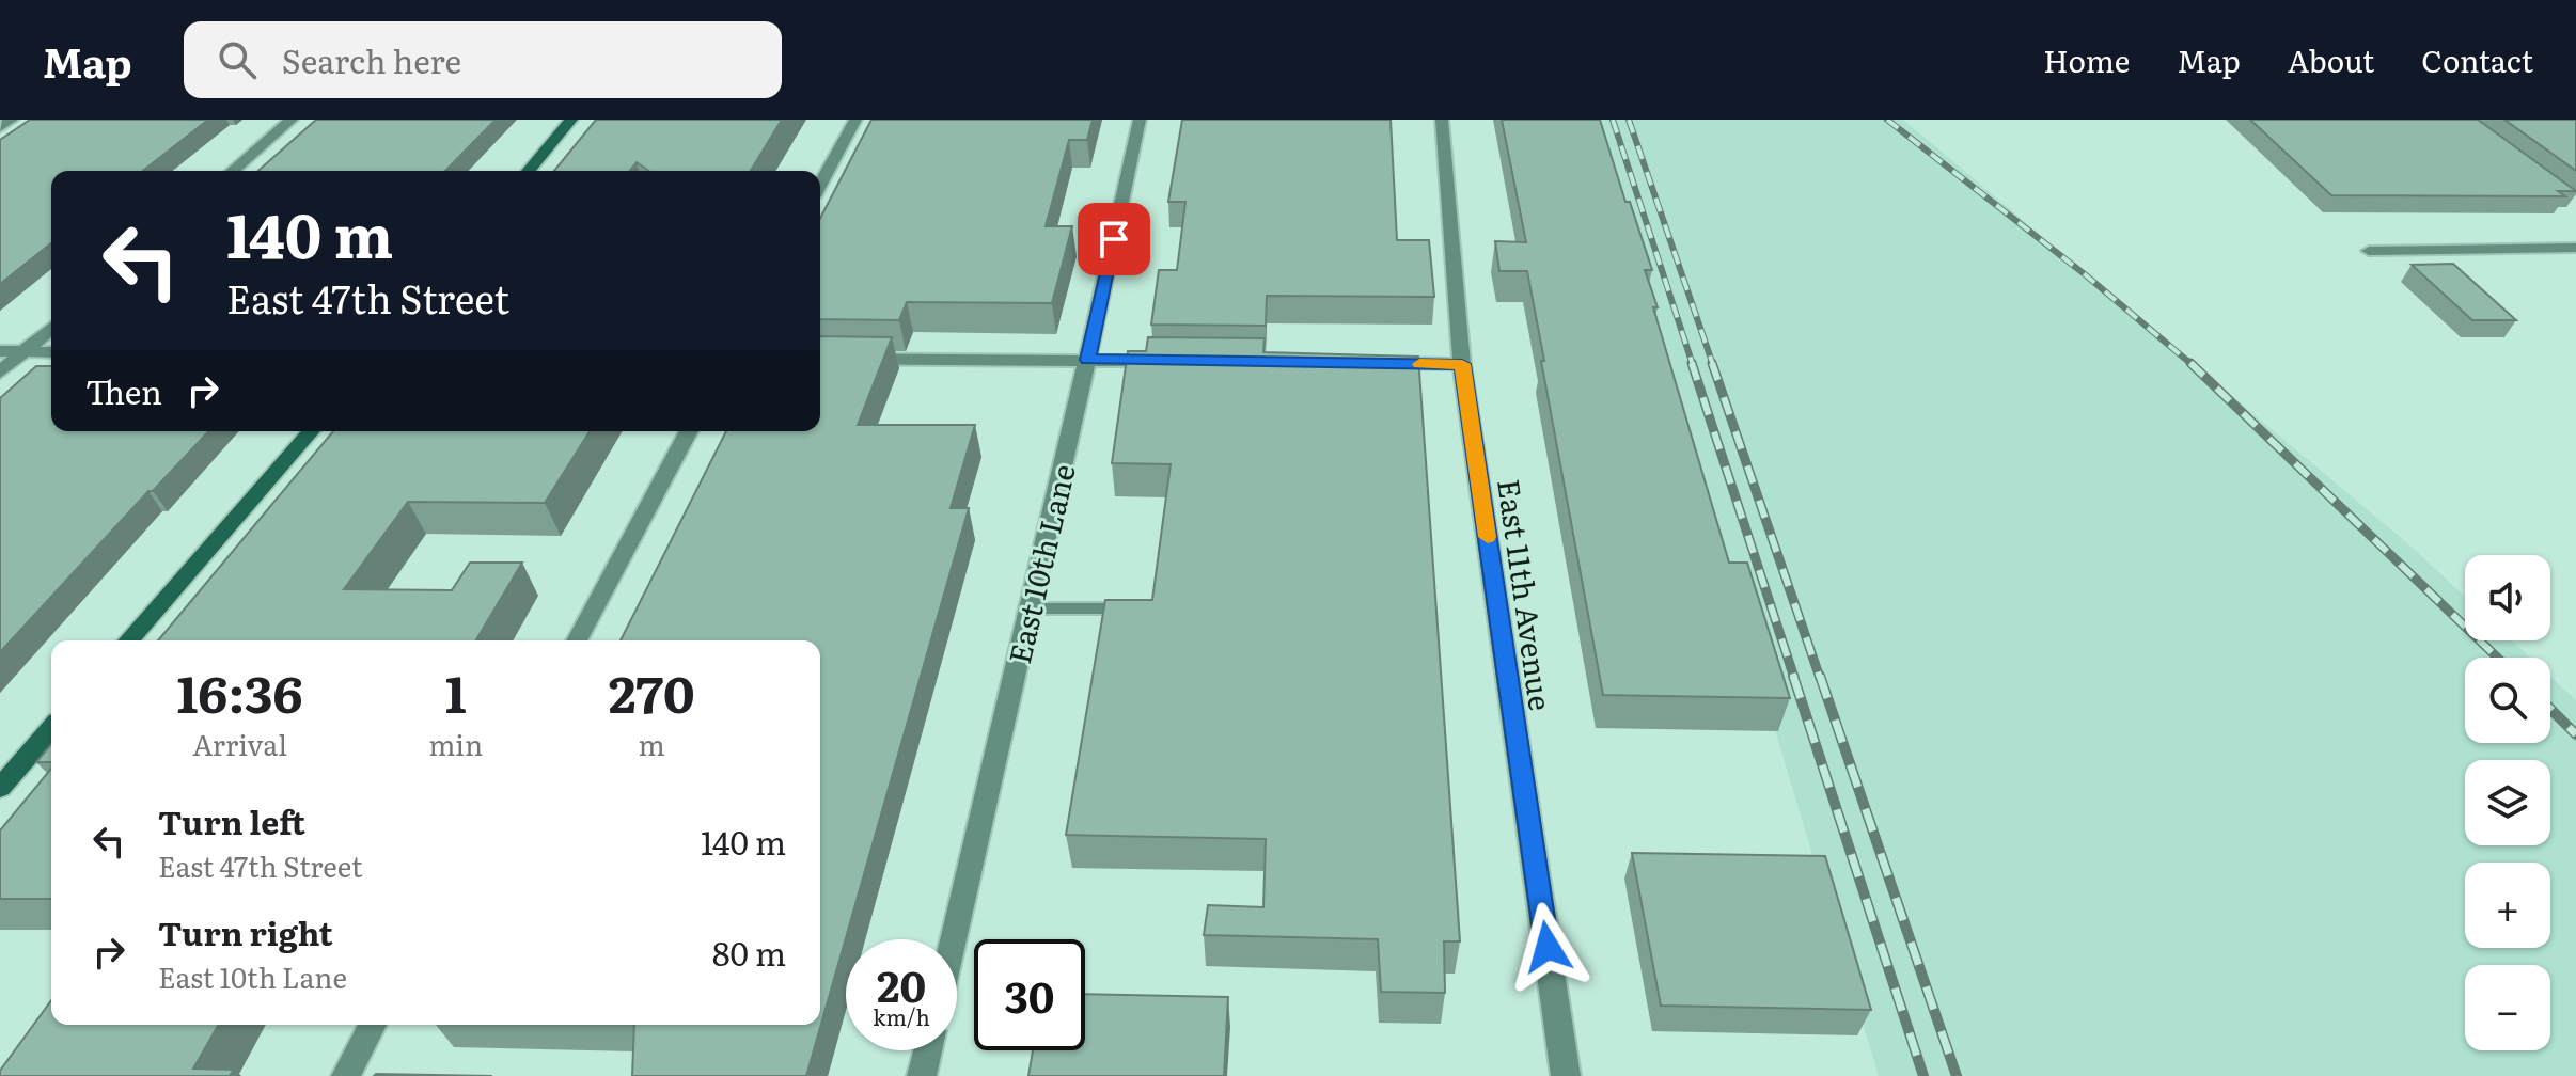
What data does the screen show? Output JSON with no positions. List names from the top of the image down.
{
  "streets": {
    "street": ["East 10th Lane", "East 11th Avenue"]
  },
  "page": {
    "header": "Map",
    "search": "Search here",
    "nav": [
      "Home",
      "Map",
      "About",
      "Contact"
    ],
    "turn": ["140 m", "East 47th Street"],
    "then": "Then",
    "map_buttons": ["+", "−"],
    "eta": [
      "16:36",
      "Arrival",
      "1",
      "min",
      "270",
      "m"
    ],
    "list": [
      {
        "name": "Turn left",
        "note": "East 47th Street",
        "value": "140 m"
      },
      {
        "name": "Turn right",
        "note": "East 10th Lane",
        "value": "80 m"
      }
    ],
    "speed": "20 km/h",
    "limit": "30"
  }
}
